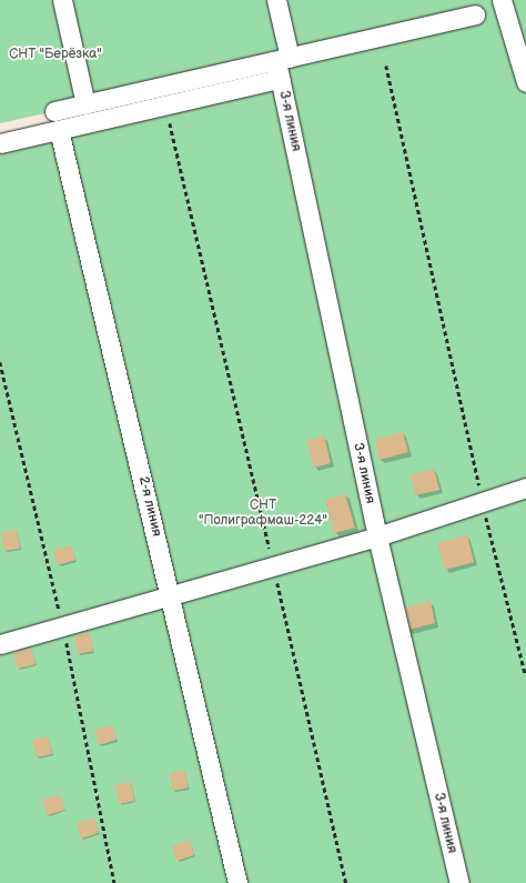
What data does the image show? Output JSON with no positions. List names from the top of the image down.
{
  "streets": {
    "street": ["3-я линия", "2-я линия"]
  },
  "parks": ["СНТ \"Берёзка\"", "СНТ \"Полиграфмаш-224\""]
}
